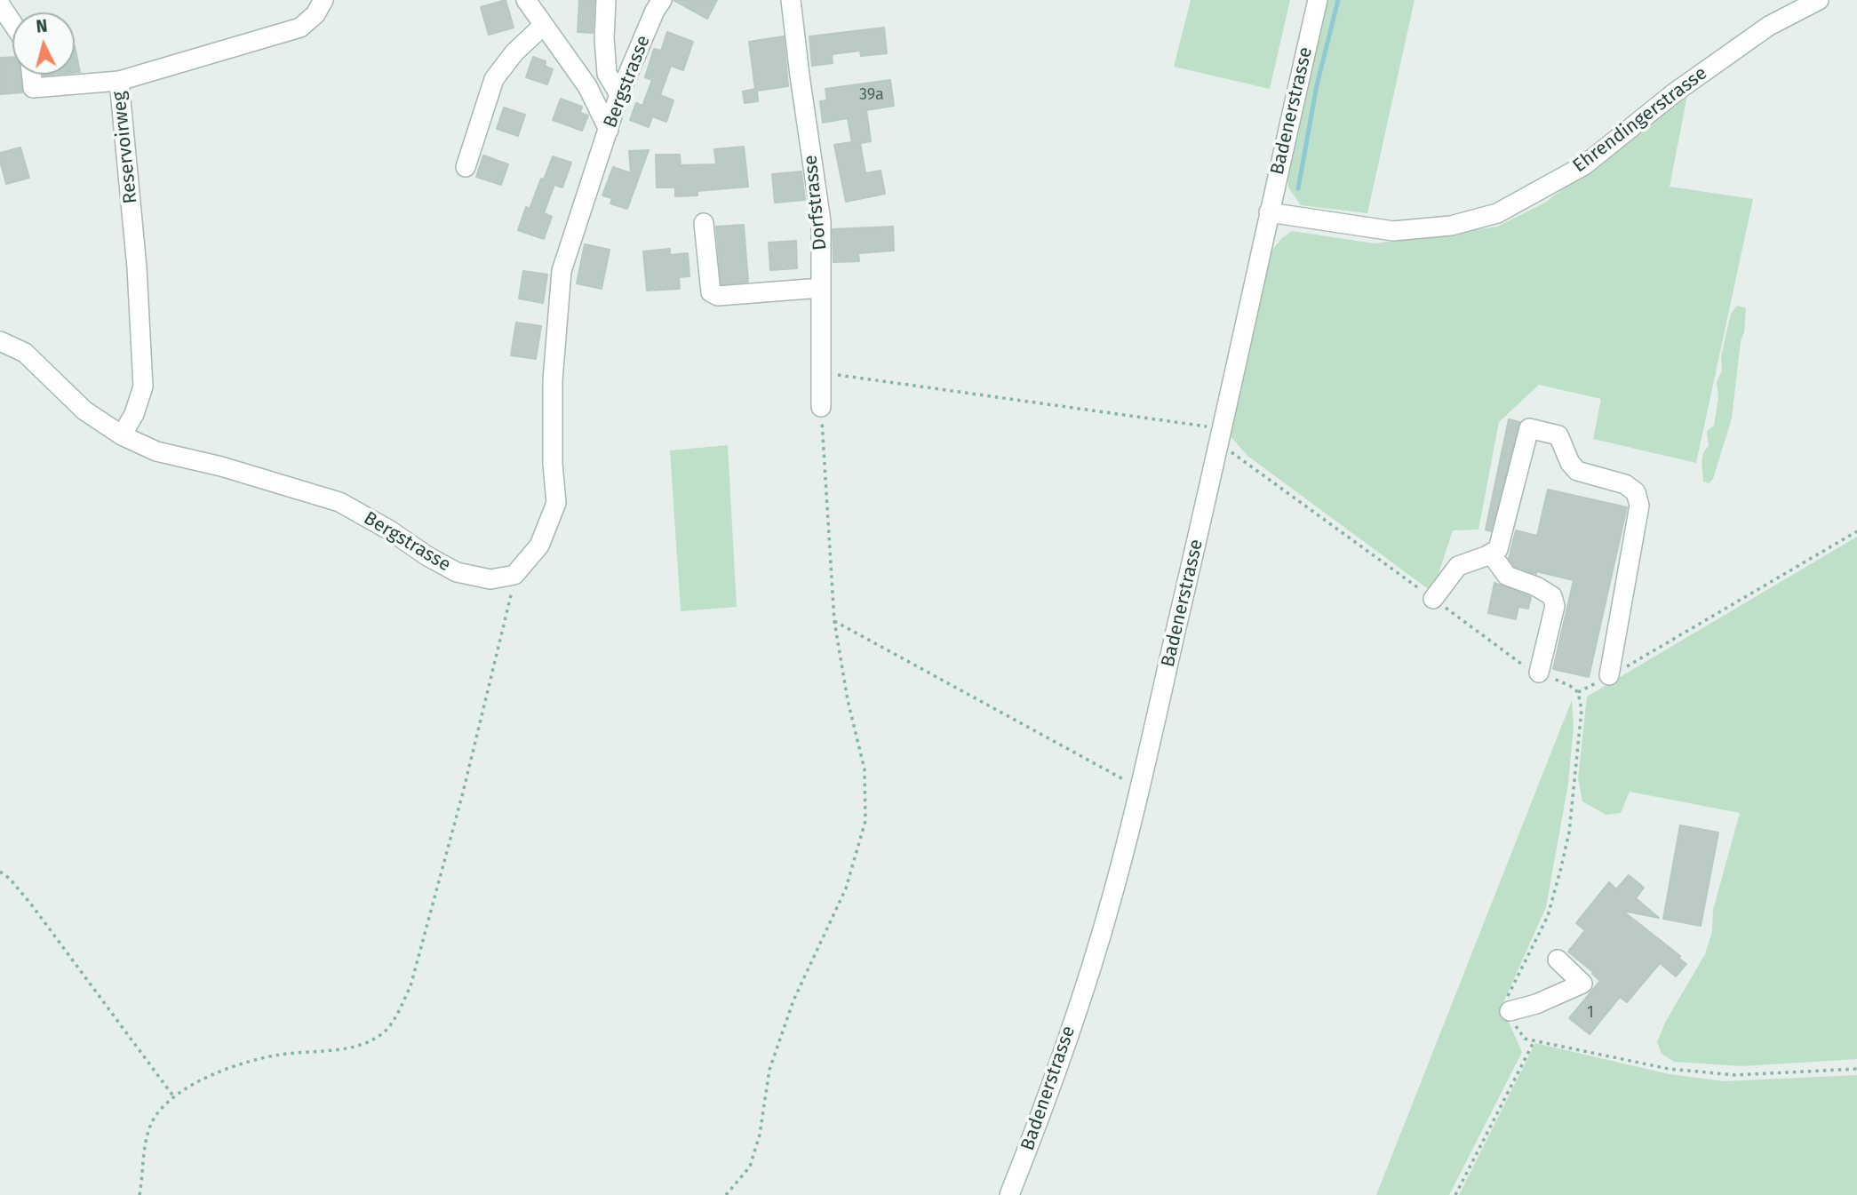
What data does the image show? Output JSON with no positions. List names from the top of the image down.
{
  "streets": {
    "street": [
      "Bergstrasse",
      "Badenerstrasse",
      "Ehrendingerstrasse",
      "Reservoirweg",
      "Dorfstrasse"
    ]
  },
  "crossings": [
    ["Bergstrasse", "Reservoirweg"],
    ["Badenerstrasse", "Ehrendingerstrasse"]
  ],
  "house_numbers": ["39a", "1"],
  "north": "top"
}
